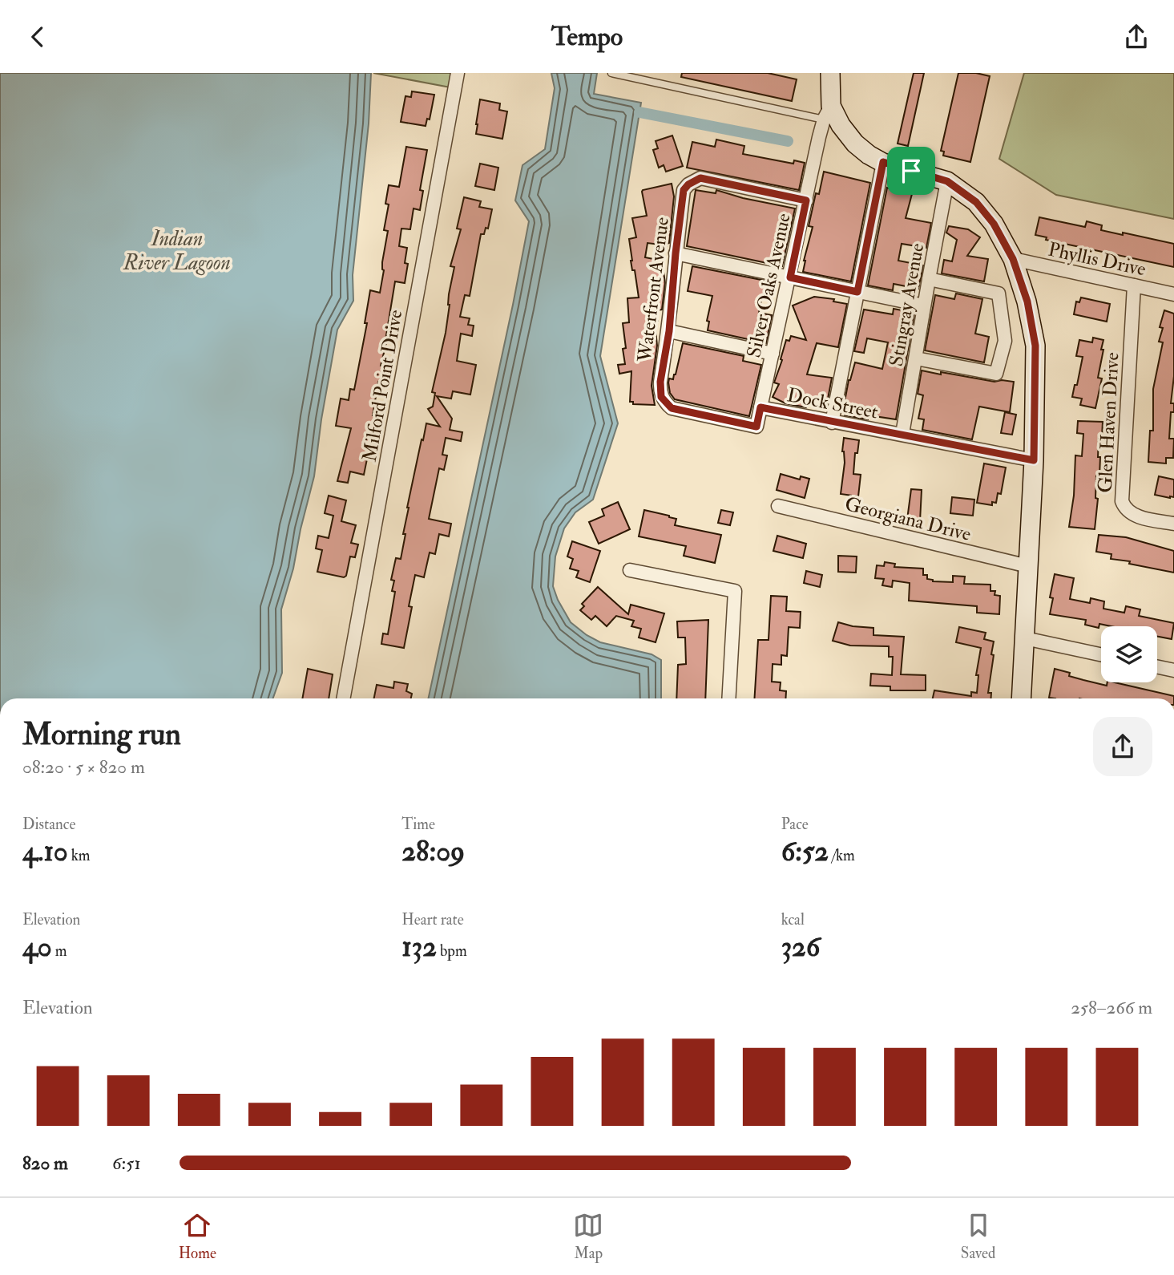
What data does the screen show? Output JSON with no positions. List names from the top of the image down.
{
  "streets": {
    "street": [
      "Phyllis Drive",
      "Silver Oaks Avenue",
      "Waterfront Avenue",
      "Stingray Avenue",
      "Milford Point Drive",
      "Dock Street",
      "Glen Haven Drive",
      "Georgiana Drive"
    ]
  },
  "crossings": [
    ["Phyllis Drive", "Glen Haven Drive"],
    ["Silver Oaks Avenue", "Waterfront Avenue"],
    ["Silver Oaks Avenue", "Dock Street"],
    ["Waterfront Avenue", "Dock Street"],
    ["Stingray Avenue", "Dock Street"]
  ],
  "water": ["Indian River Lagoon"],
  "page": {
    "header": "Tempo",
    "heading": ["Morning run", "08:20 · 5 × 820 m"],
    "stats": [
      ["Distance", "4.10 km"],
      ["Time", "28:09"],
      ["Pace", "6:52 /km"],
      ["Elevation", "40 m"],
      ["Heart rate", "132 bpm"],
      ["kcal", "326"]
    ],
    "chart": ["Elevation", "258–266 m"],
    "list": [
      {
        "name": "820 m",
        "note": "6:51"
      }
    ],
    "tabs": ["Home", "Map", "Saved"]
  }
}
